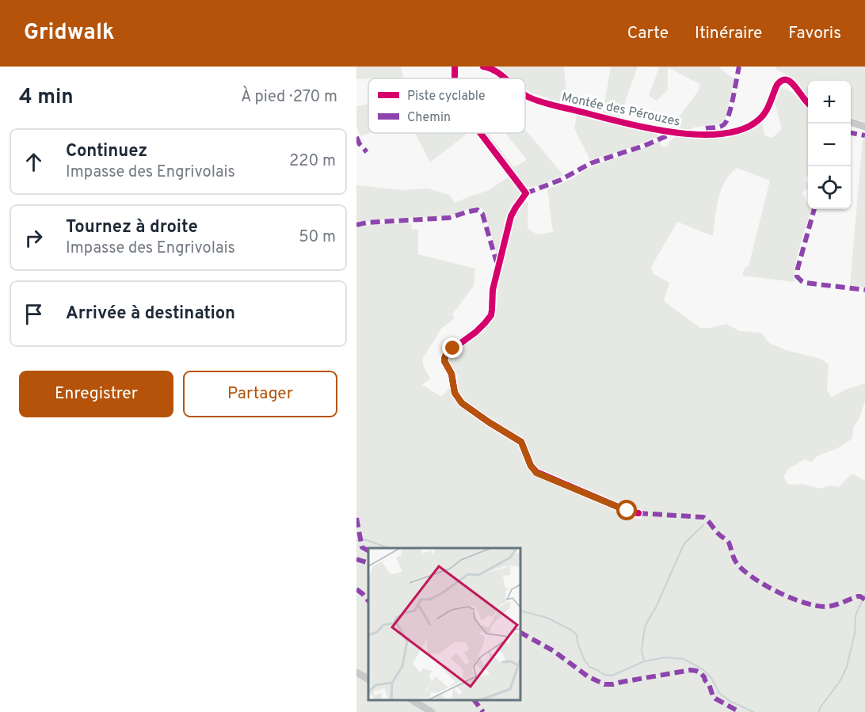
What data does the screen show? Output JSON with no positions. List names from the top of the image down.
{
  "streets": {
    "street": ["Montée des Pérouzes"]
  },
  "legend": ["Piste cyclable", "Chemin"],
  "page": {
    "header": "Gridwalk",
    "nav": ["Carte", "Itinéraire", "Favoris"],
    "heading": ["4 min", "À pied · 270 m"],
    "map_buttons": ["+", "−"],
    "list": [
      ["Continuez", "Impasse des Engrivolais", "220 m"],
      ["Tournez à droite", "Impasse des Engrivolais", "50 m"],
      "Arrivée à destination"
    ],
    "buttons": ["Enregistrer", "Partager"]
  }
}
